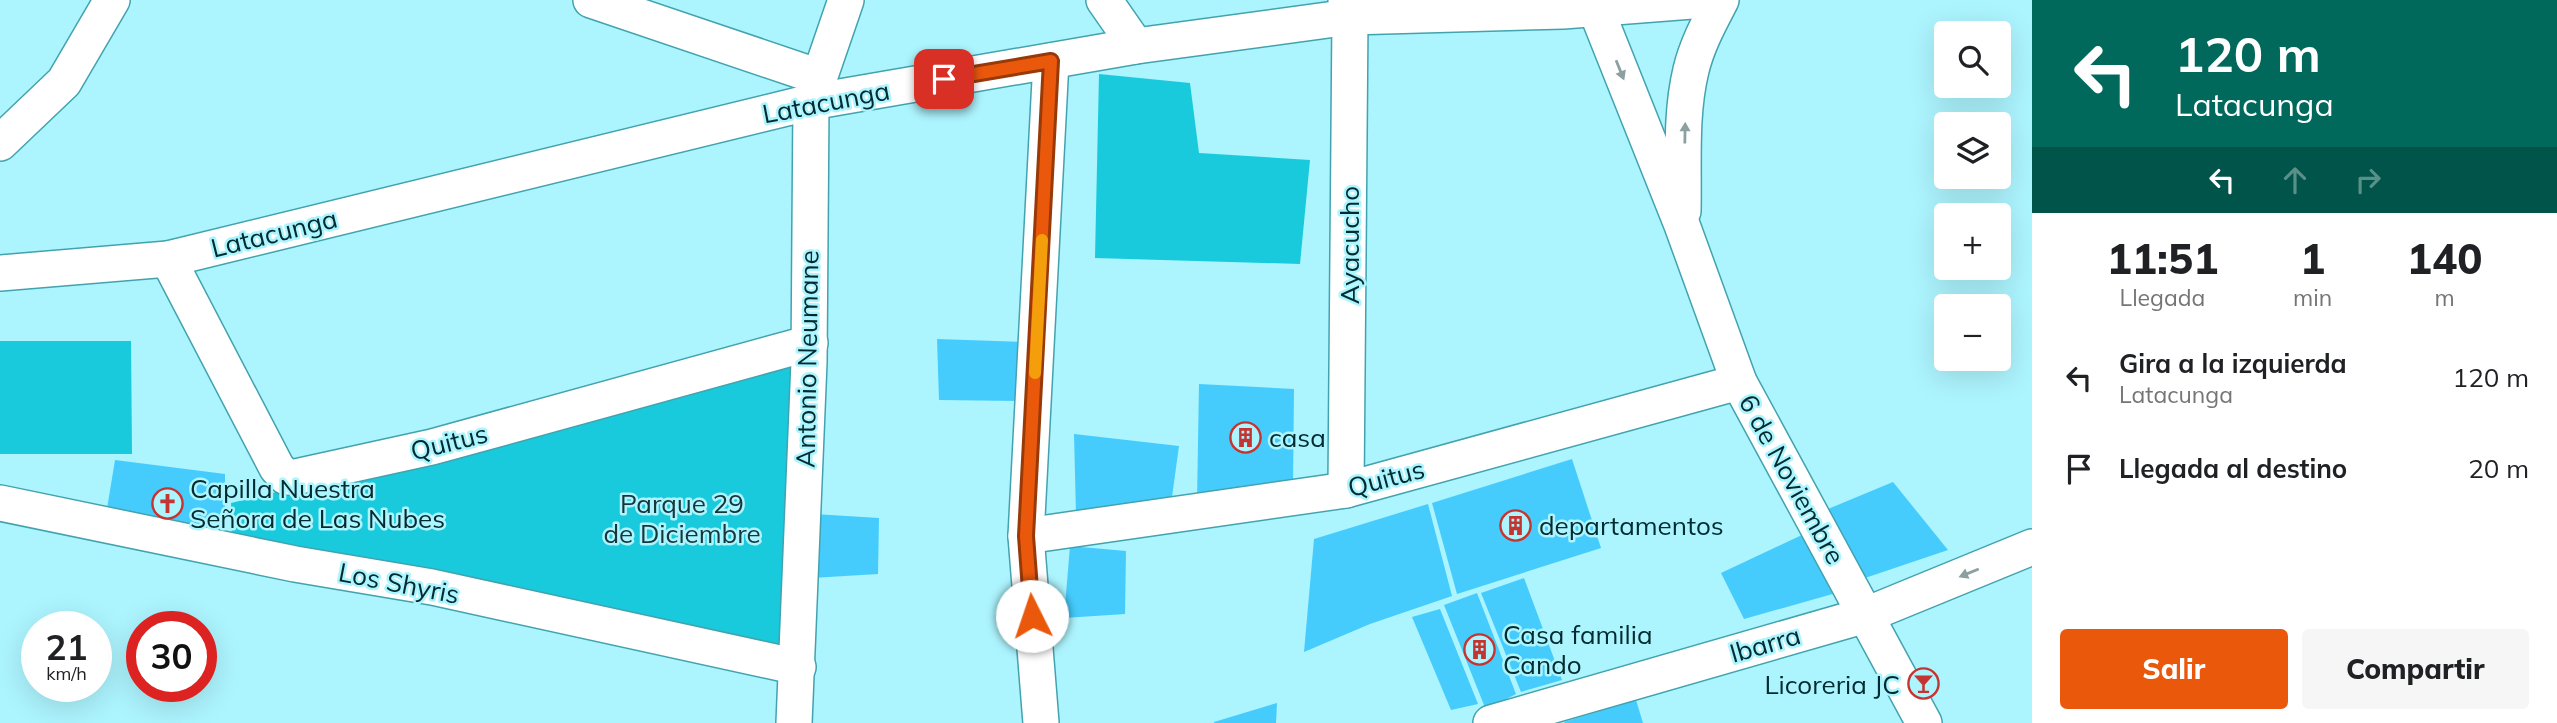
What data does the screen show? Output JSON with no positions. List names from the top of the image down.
{
  "streets": {
    "street": [
      "Latacunga",
      "Ayacucho",
      "Antonio Neumane",
      "Quitus",
      "6 de Noviembre",
      "Los Shyris",
      "Ibarra"
    ]
  },
  "crossings": [
    ["Latacunga", "Ayacucho"],
    ["Latacunga", "Antonio Neumane"],
    ["Latacunga", "Quitus"],
    ["Latacunga", "6 de Noviembre"],
    ["Ayacucho", "Quitus"],
    ["Antonio Neumane", "Quitus"],
    ["Antonio Neumane", "Los Shyris"],
    ["Quitus", "6 de Noviembre"],
    ["6 de Noviembre", "Ibarra"]
  ],
  "parks": ["Parque 29 de Diciembre"],
  "places": {
    "building": ["casa", "departamentos", "Casa familia Cando"],
    "church": ["Capilla Nuestra Señora de Las Nubes"],
    "bar": ["Licoreria JC"]
  },
  "page": {
    "turn": ["120 m", "Latacunga"],
    "map_buttons": ["+", "−"],
    "eta": [
      "11:51",
      "Llegada",
      "1",
      "min",
      "140",
      "m"
    ],
    "list": [
      {
        "name": "Gira a la izquierda",
        "note": "Latacunga",
        "value": "120 m"
      },
      {
        "name": "Llegada al destino",
        "value": "20 m"
      }
    ],
    "speed": "21 km/h",
    "limit": "30",
    "buttons": ["Salir", "Compartir"]
  }
}
